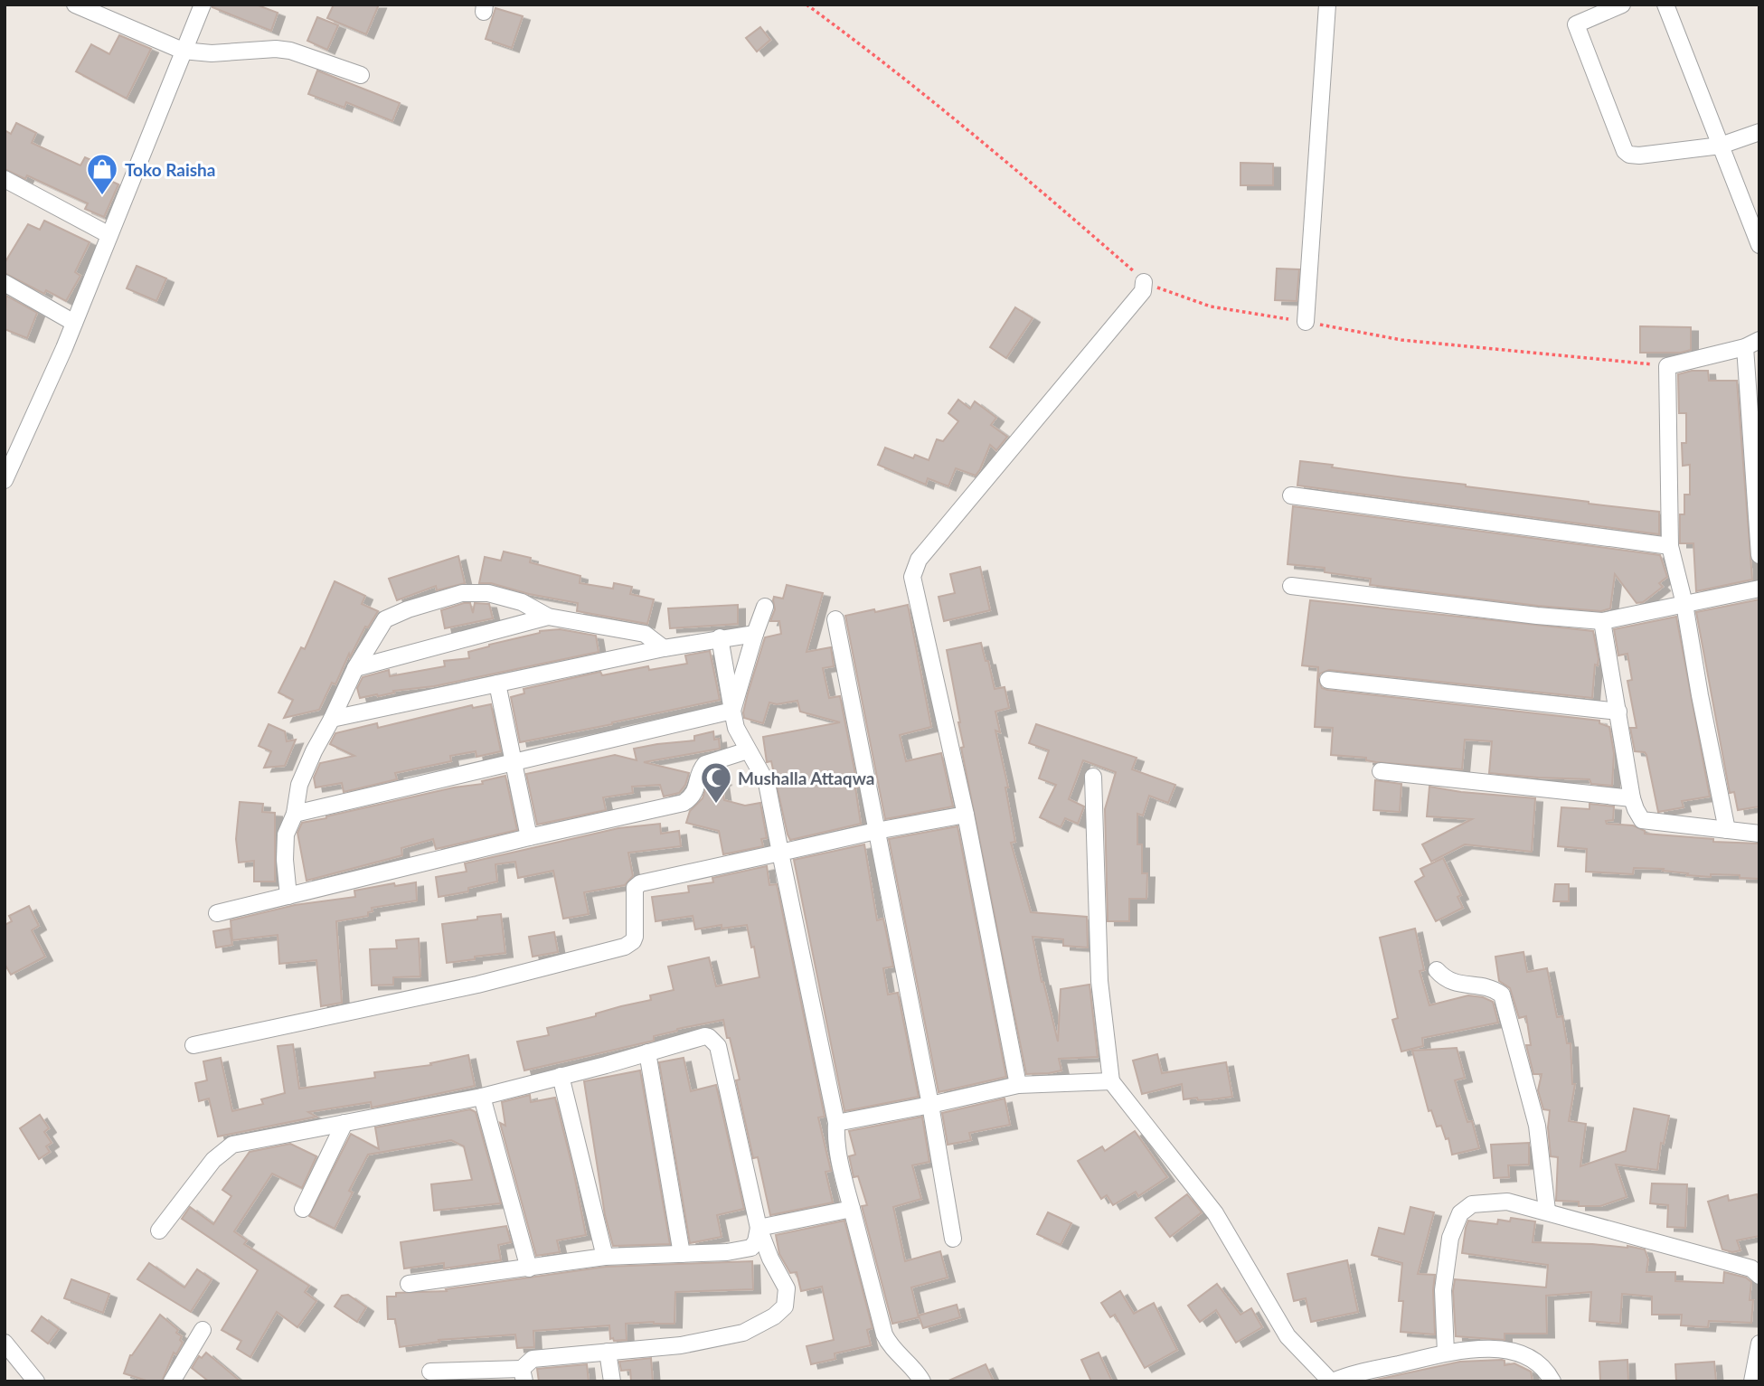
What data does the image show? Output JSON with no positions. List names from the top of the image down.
{
  "places": {
    "shop": ["Toko Raisha"],
    "mosque": ["Mushalla Attaqwa"]
  }
}
